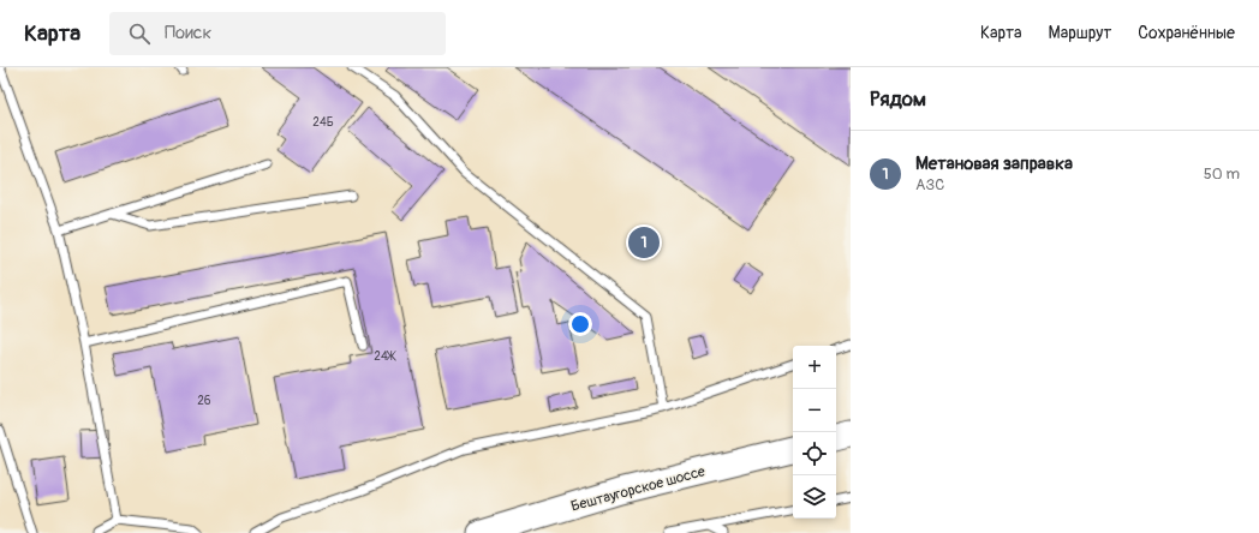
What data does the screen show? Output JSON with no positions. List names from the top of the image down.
{
  "streets": {
    "main road": ["Бештаугорское шоссе"]
  },
  "house_numbers": ["24Б", "24Ж", "26"],
  "page": {
    "header": "Карта",
    "search": "Поиск",
    "nav": ["Карта", "Маршрут", "Сохранённые"],
    "heading": "Рядом",
    "list": [
      {
        "mark": "1",
        "name": "Метановая заправка",
        "note": "АЗС",
        "value": "50 m"
      }
    ],
    "pins": "1",
    "map_buttons": ["+", "−"]
  }
}
